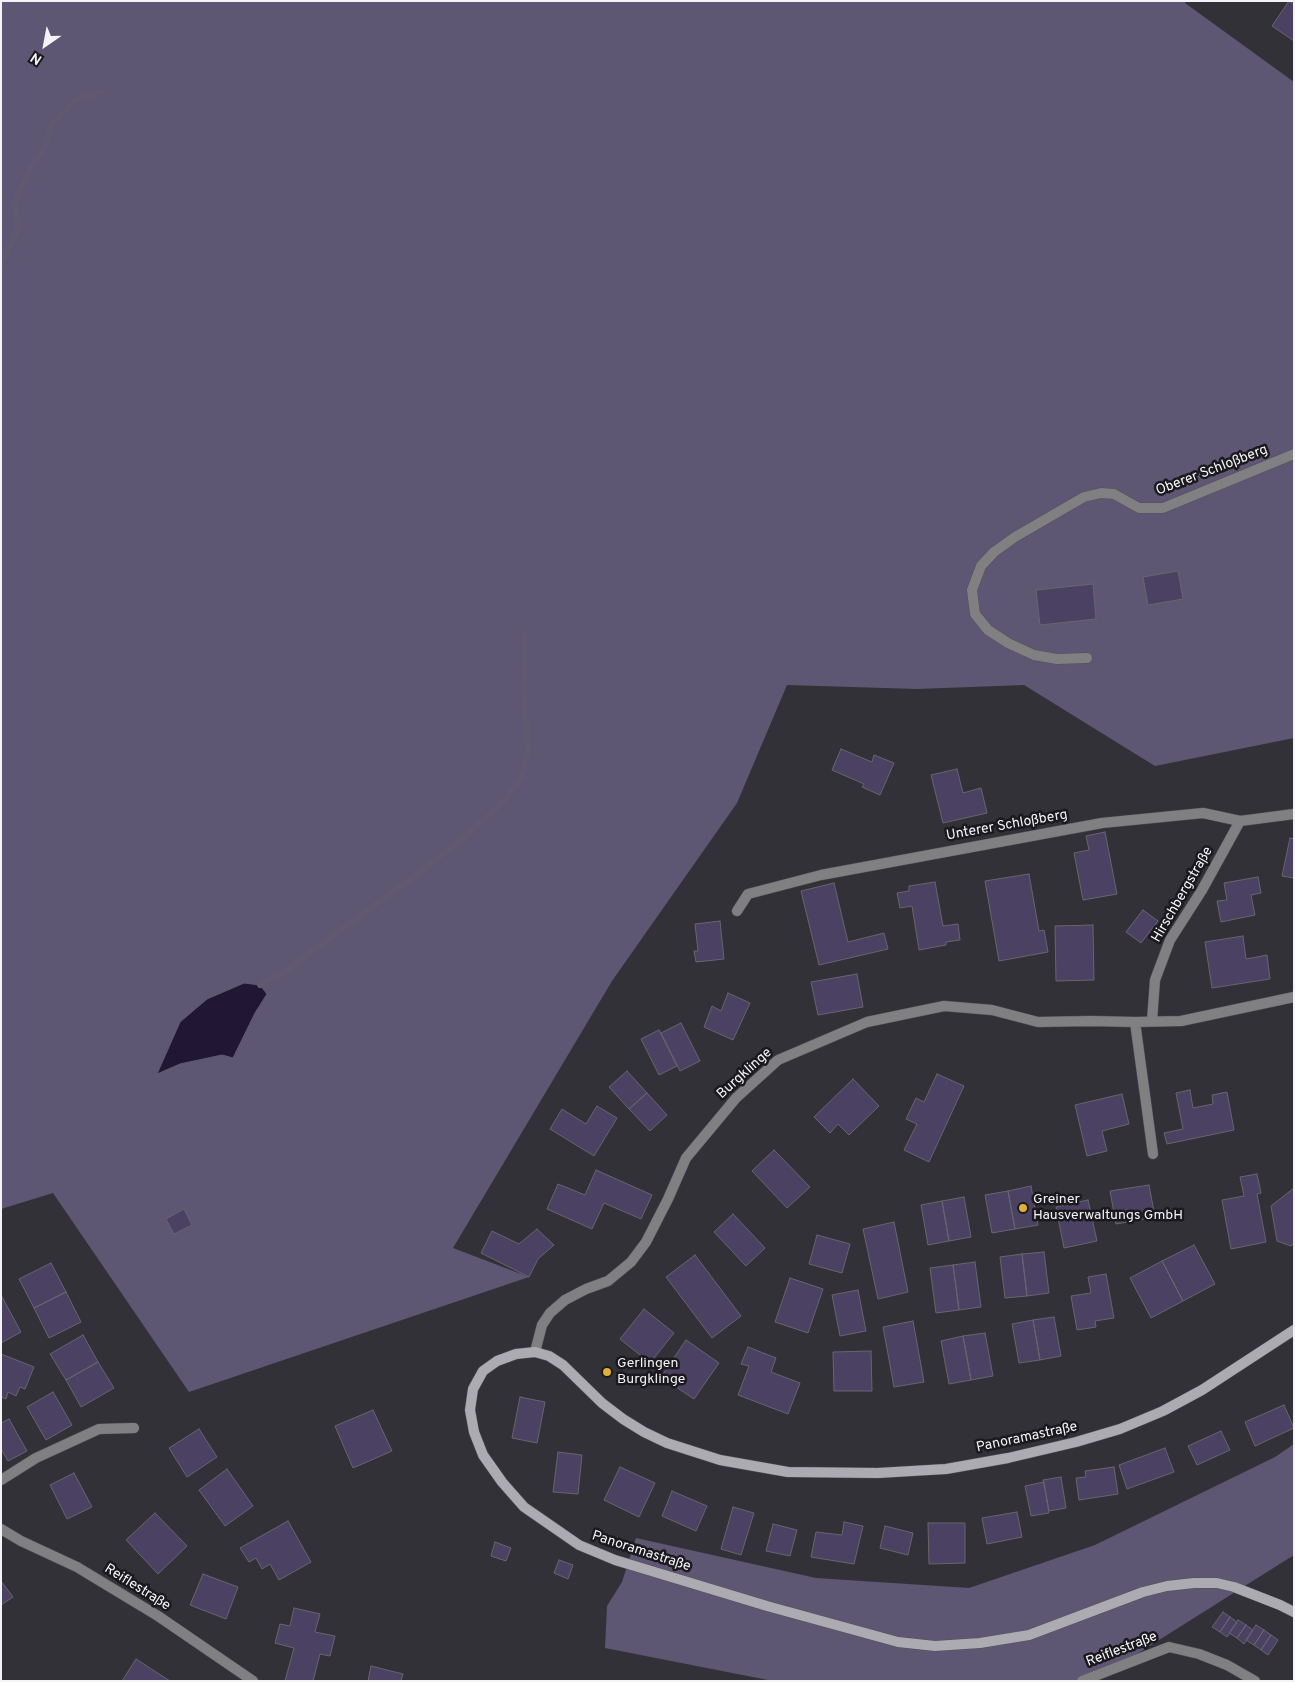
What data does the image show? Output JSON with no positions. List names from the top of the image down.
{
  "streets": {
    "main road": ["Panoramastraße"],
    "street": [
      "Oberer Schloßberg",
      "Unterer Schloßberg",
      "Hirschbergstraße",
      "Burgklinge",
      "Reiflestraße"
    ]
  },
  "crossings": [
    ["Unterer Schloßberg", "Hirschbergstraße"],
    ["Hirschbergstraße", "Burgklinge"],
    ["Burgklinge", "Panoramastraße"]
  ],
  "places": ["Greiner Hausverwaltungs GmbH", "Gerlingen Burgklinge"],
  "north": "bottom left"
}
